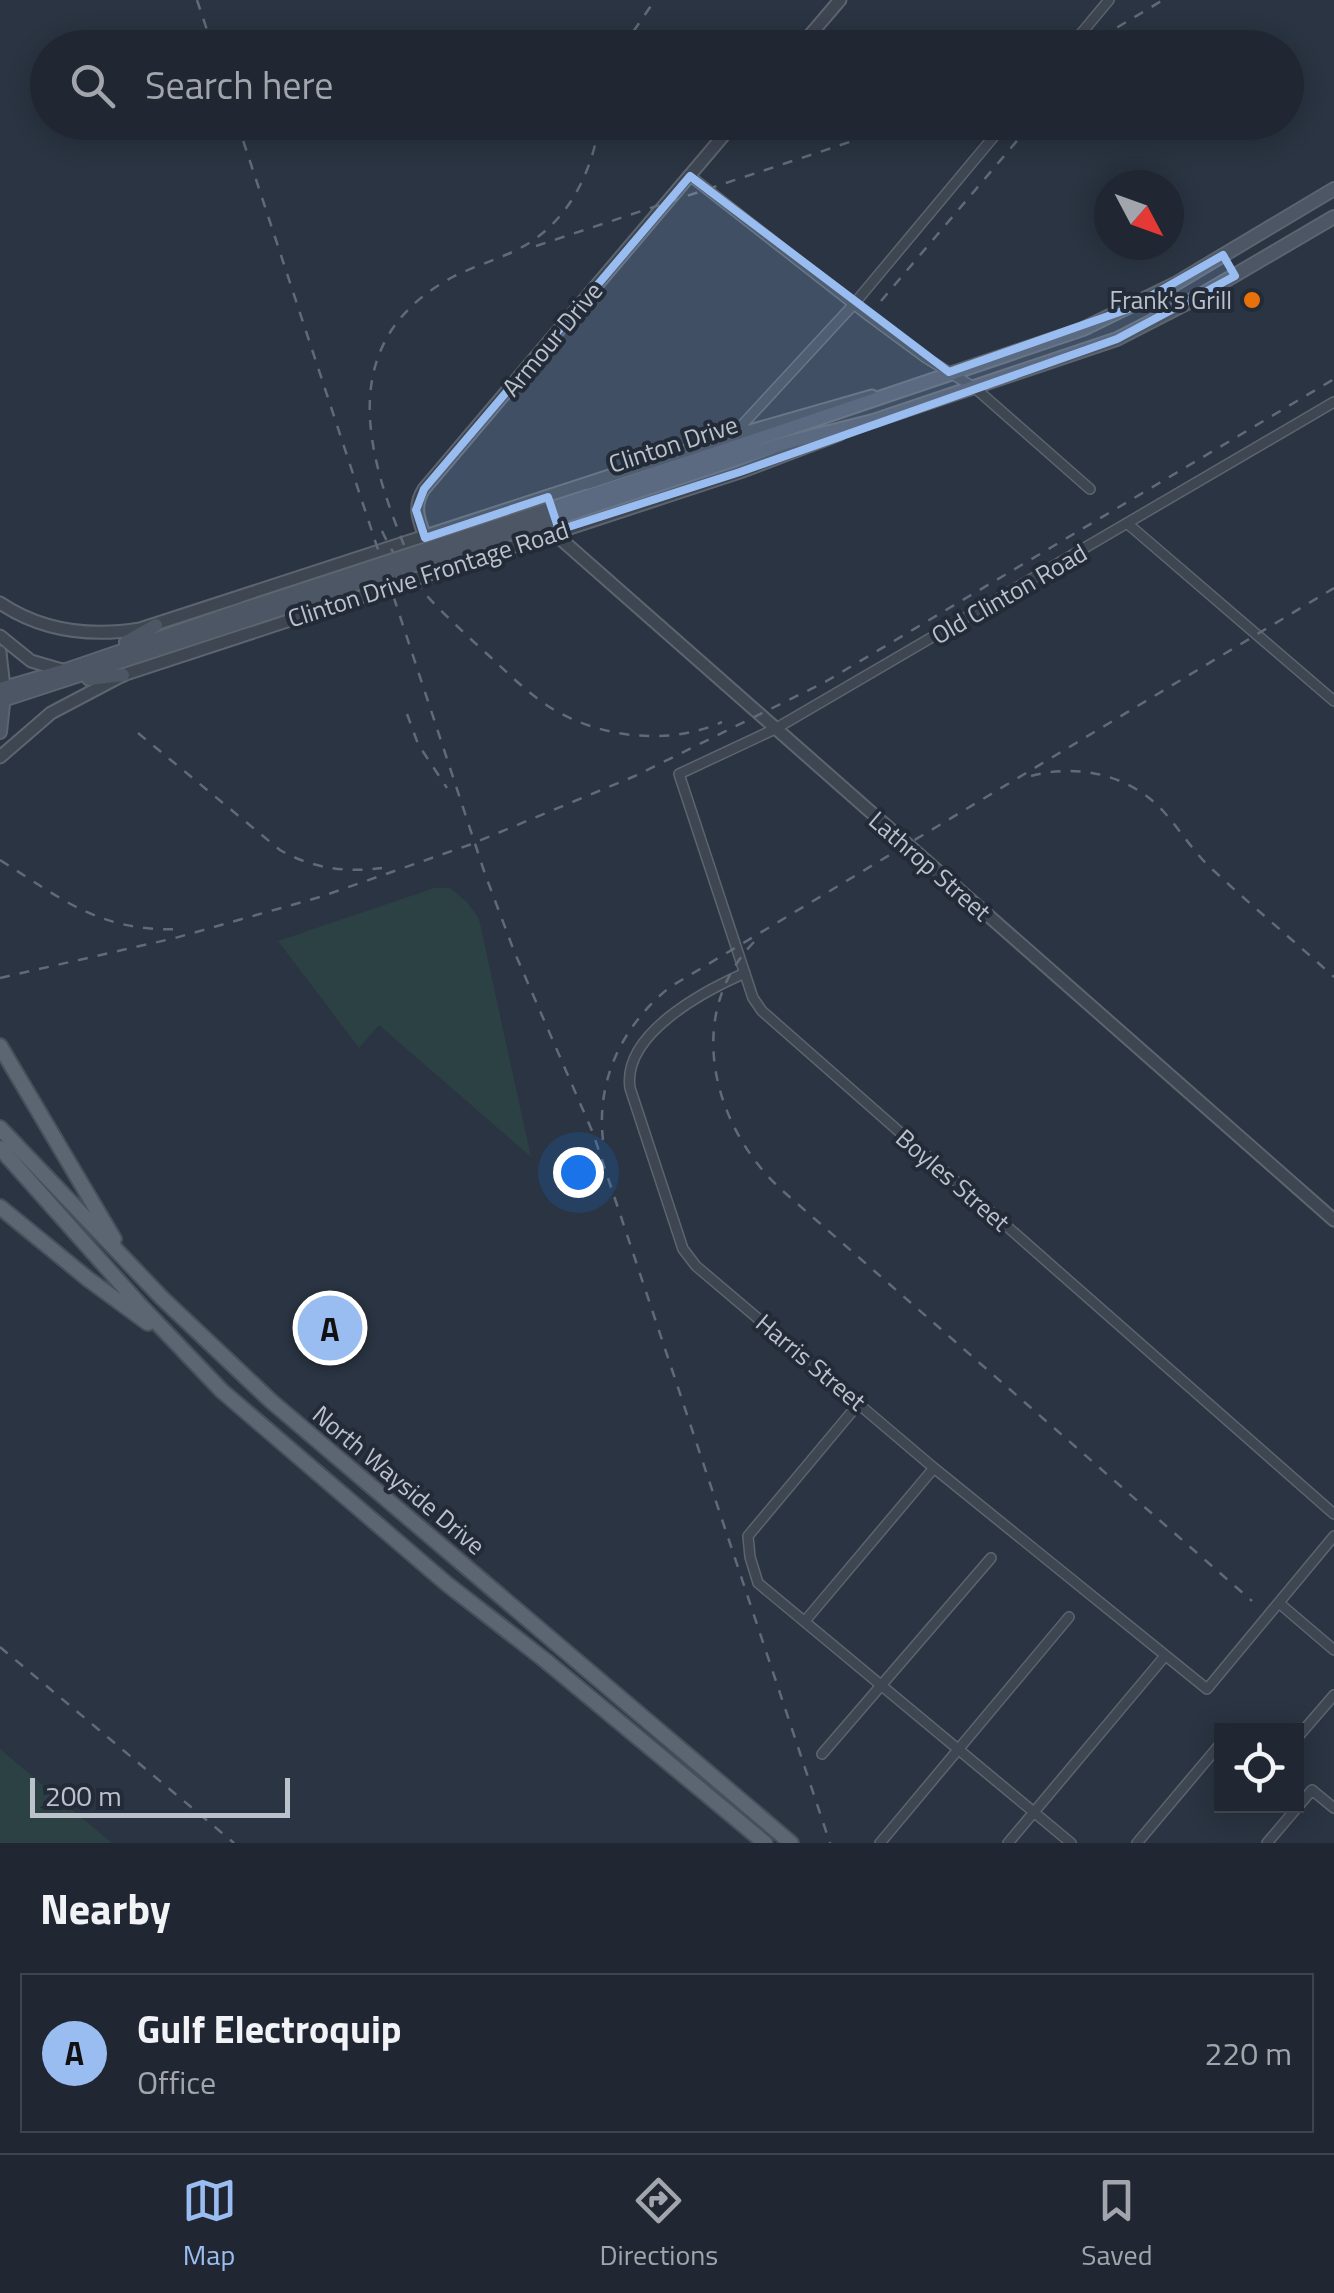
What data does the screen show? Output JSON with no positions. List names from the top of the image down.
{
  "streets": {
    "main road": ["Clinton Drive", "North Wayside Drive"],
    "street": [
      "Armour Drive",
      "Clinton Drive Frontage Road",
      "Old Clinton Road",
      "Lathrop Street",
      "Boyles Street",
      "Harris Street"
    ]
  },
  "crossings": [
    ["Armour Drive", "Clinton Drive Frontage Road"],
    ["Clinton Drive", "Clinton Drive Frontage Road"],
    ["Clinton Drive Frontage Road", "Lathrop Street"],
    ["Old Clinton Road", "Lathrop Street"],
    ["Old Clinton Road", "Boyles Street"],
    ["Boyles Street", "Harris Street"]
  ],
  "places": ["Frank's Grill"],
  "scale_bar": "200 m",
  "north": "bottom right",
  "page": {
    "search": "Search here",
    "pins": "A",
    "scale": "200 m",
    "heading": "Nearby",
    "list": [
      {
        "mark": "A",
        "name": "Gulf Electroquip",
        "note": "Office",
        "value": "220 m"
      }
    ],
    "nav": ["Map", "Directions", "Saved"]
  }
}
